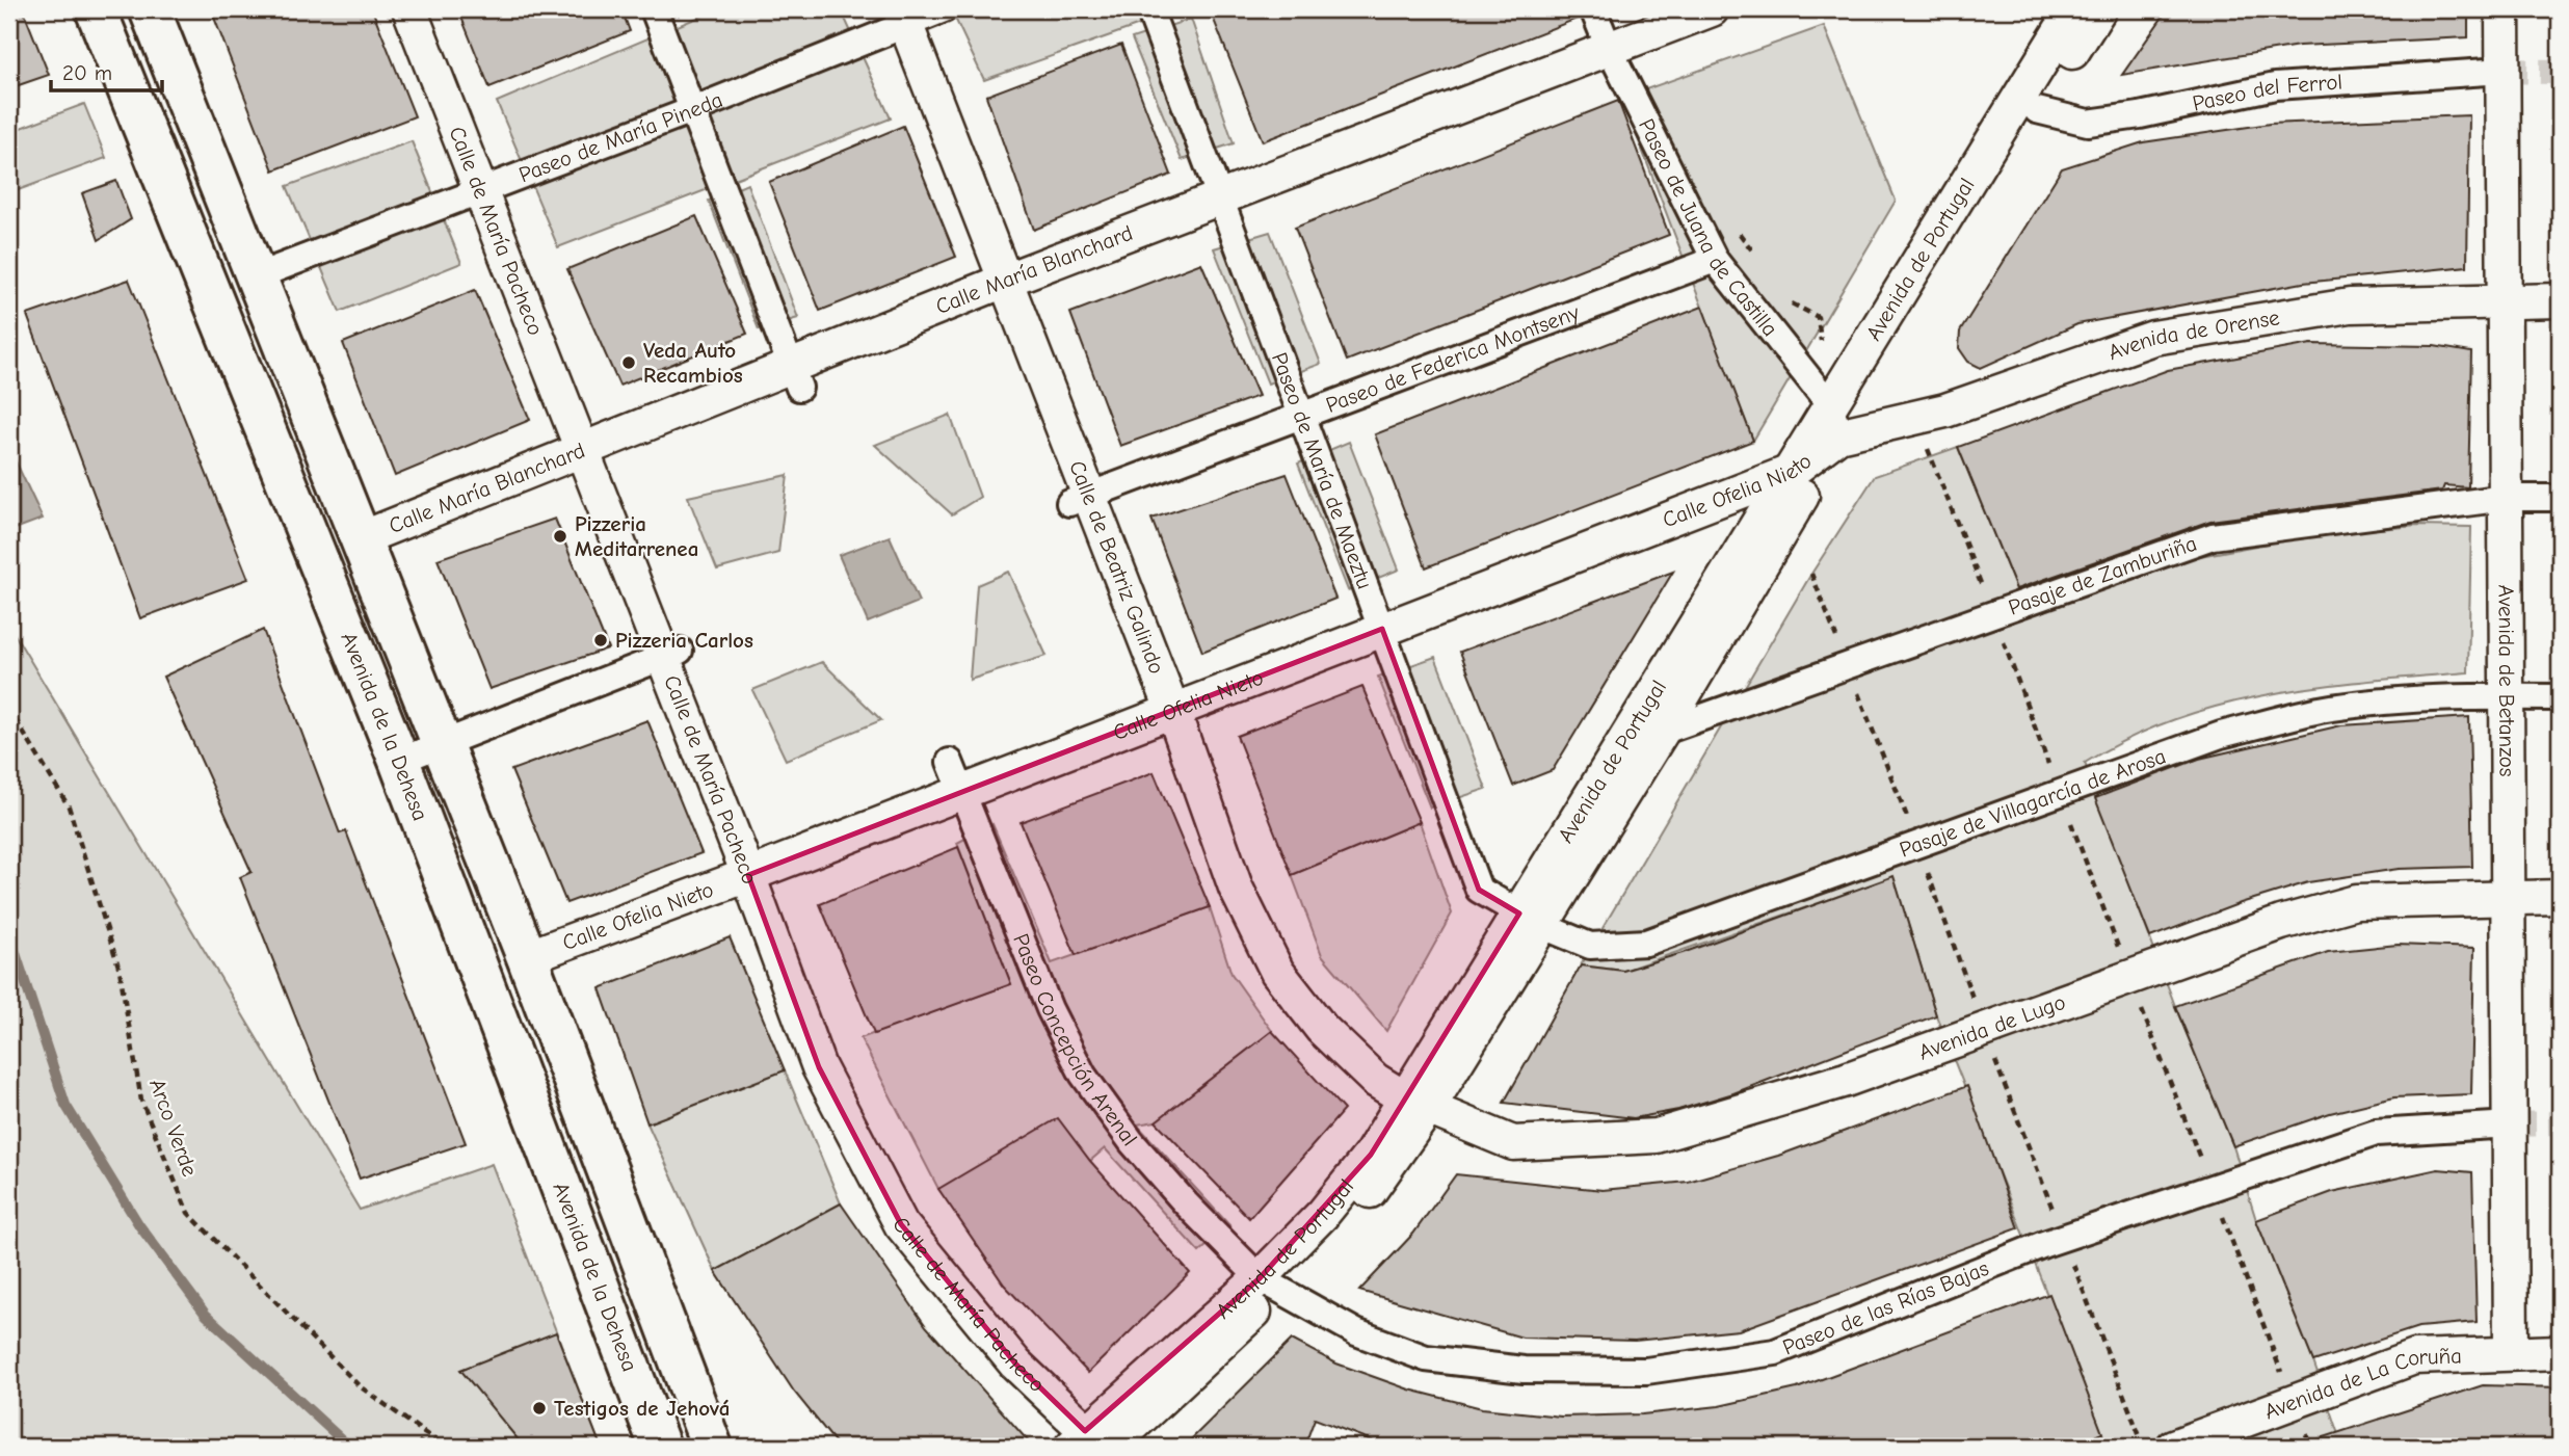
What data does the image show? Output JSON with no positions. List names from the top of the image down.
{
  "streets": {
    "main road": ["Avenida de la Dehesa"],
    "street": [
      "Paseo del Ferrol",
      "Paseo de María Pineda",
      "Paseo de Juana de Castilla",
      "Calle de María Pacheco",
      "Avenida de Portugal",
      "Calle María Blanchard",
      "Avenida de Orense",
      "Paseo de Federica Montseny",
      "Paseo de María de Maeztu",
      "Calle Ofelia Nieto",
      "Calle de Beatriz Galindo",
      "Pasaje de Zamburiña",
      "Avenida de Betanzos",
      "Pasaje de Villagarcía de Arosa",
      "Avenida de Lugo",
      "Paseo Concepción Arenal",
      "Paseo de las Rías Bajas",
      "Avenida de La Coruña"
    ],
    "path": ["Arco Verde"]
  },
  "crossings": [
    ["Paseo del Ferrol", "Avenida de Portugal"],
    ["Paseo del Ferrol", "Avenida de Betanzos"],
    ["Paseo de María Pineda", "Calle de María Pacheco"],
    ["Paseo de María Pineda", "Calle de Beatriz Galindo"],
    ["Paseo de María Pineda", "Avenida de la Dehesa"],
    ["Paseo de Juana de Castilla", "Avenida de Portugal"],
    ["Paseo de Juana de Castilla", "Calle María Blanchard"],
    ["Paseo de Juana de Castilla", "Avenida de Orense"],
    ["Paseo de Juana de Castilla", "Paseo de Federica Montseny"],
    ["Paseo de Juana de Castilla", "Calle Ofelia Nieto"],
    ["Calle de María Pacheco", "Avenida de Portugal"],
    ["Calle de María Pacheco", "Calle María Blanchard"],
    ["Calle de María Pacheco", "Calle Ofelia Nieto"],
    ["Avenida de Portugal", "Avenida de Orense"],
    ["Avenida de Portugal", "Paseo de María de Maeztu"],
    ["Avenida de Portugal", "Calle Ofelia Nieto"],
    ["Avenida de Portugal", "Calle de Beatriz Galindo"],
    ["Avenida de Portugal", "Pasaje de Zamburiña"],
    ["Avenida de Portugal", "Pasaje de Villagarcía de Arosa"],
    ["Avenida de Portugal", "Avenida de Lugo"],
    ["Avenida de Portugal", "Paseo Concepción Arenal"],
    ["Avenida de Portugal", "Paseo de las Rías Bajas"],
    ["Calle María Blanchard", "Paseo de María de Maeztu"],
    ["Calle María Blanchard", "Calle de Beatriz Galindo"],
    ["Calle María Blanchard", "Avenida de la Dehesa"],
    ["Avenida de Orense", "Calle Ofelia Nieto"],
    ["Avenida de Orense", "Avenida de Betanzos"],
    ["Paseo de Federica Montseny", "Paseo de María de Maeztu"],
    ["Paseo de Federica Montseny", "Calle de Beatriz Galindo"],
    ["Paseo de María de Maeztu", "Calle Ofelia Nieto"],
    ["Paseo de María de Maeztu", "Pasaje de Villagarcía de Arosa"],
    ["Calle Ofelia Nieto", "Calle de Beatriz Galindo"],
    ["Calle Ofelia Nieto", "Avenida de la Dehesa"],
    ["Calle Ofelia Nieto", "Paseo Concepción Arenal"],
    ["Calle de Beatriz Galindo", "Avenida de Lugo"],
    ["Pasaje de Zamburiña", "Avenida de Betanzos"],
    ["Avenida de Betanzos", "Pasaje de Villagarcía de Arosa"],
    ["Avenida de Betanzos", "Avenida de Lugo"],
    ["Avenida de Betanzos", "Paseo de las Rías Bajas"],
    ["Avenida de Betanzos", "Avenida de La Coruña"],
    ["Paseo Concepción Arenal", "Paseo de las Rías Bajas"]
  ],
  "places": [
    "Veda Auto Recambios",
    "Pizzeria Meditarrenea",
    "Pizzeria Carlos",
    "Testigos de Jehová"
  ],
  "scale_bar": "20 m"
}
